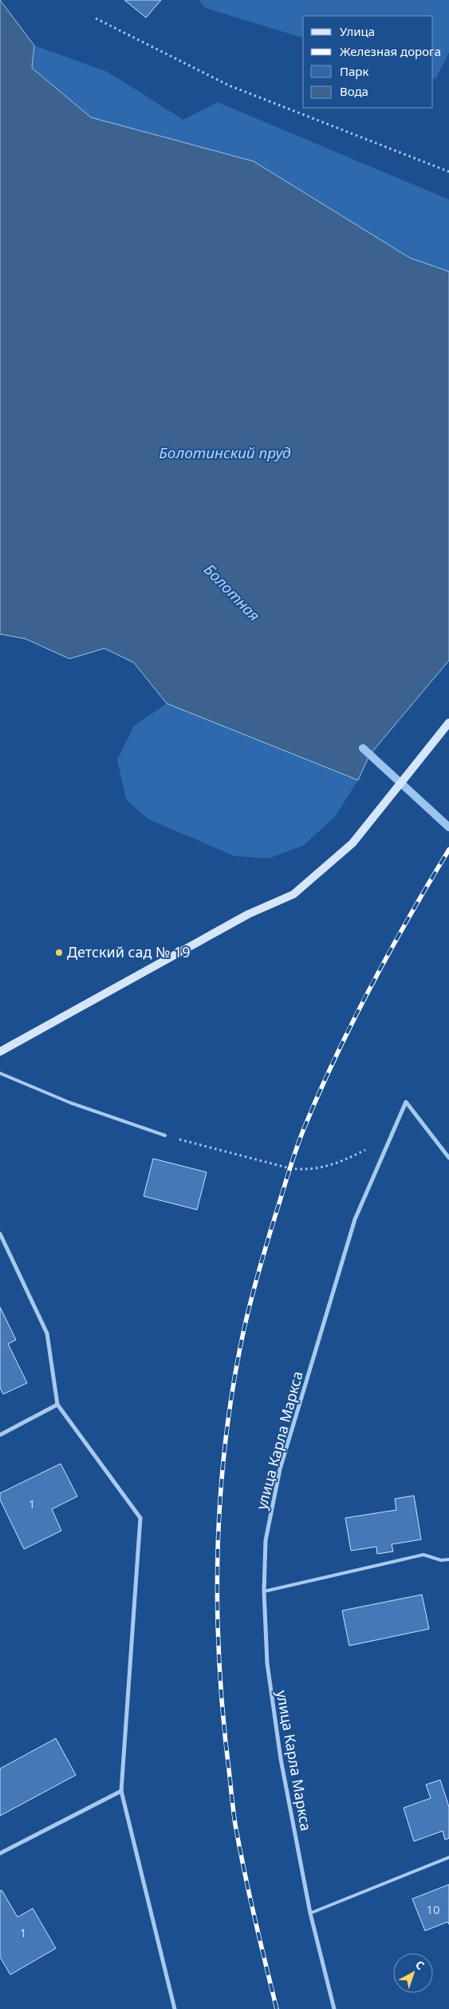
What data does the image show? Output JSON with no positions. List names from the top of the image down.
{
  "streets": {
    "street": ["улица Карла Маркса"]
  },
  "water": ["Болотинский пруд", "Болотная"],
  "places": ["Детский сад № 19"],
  "house_numbers": ["1", "10", "1"],
  "legend": [
    "Улица",
    "Железная дорога",
    "Парк",
    "Вода"
  ],
  "north": "top right"
}
